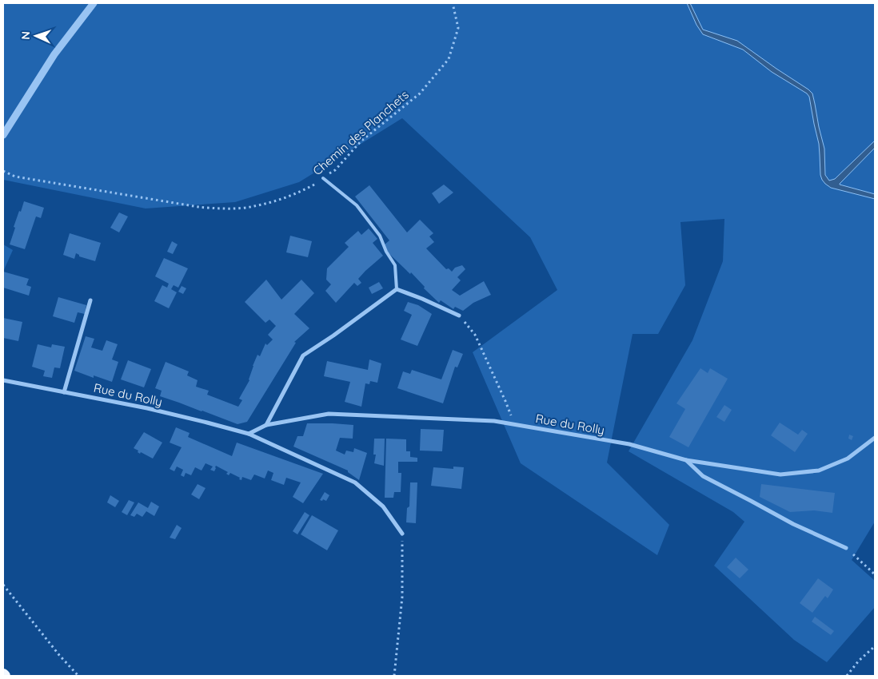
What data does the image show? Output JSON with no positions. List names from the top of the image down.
{
  "streets": {
    "street": ["Rue du Rolly"],
    "path": ["Chemin des Planchets"]
  },
  "north": "left"
}
